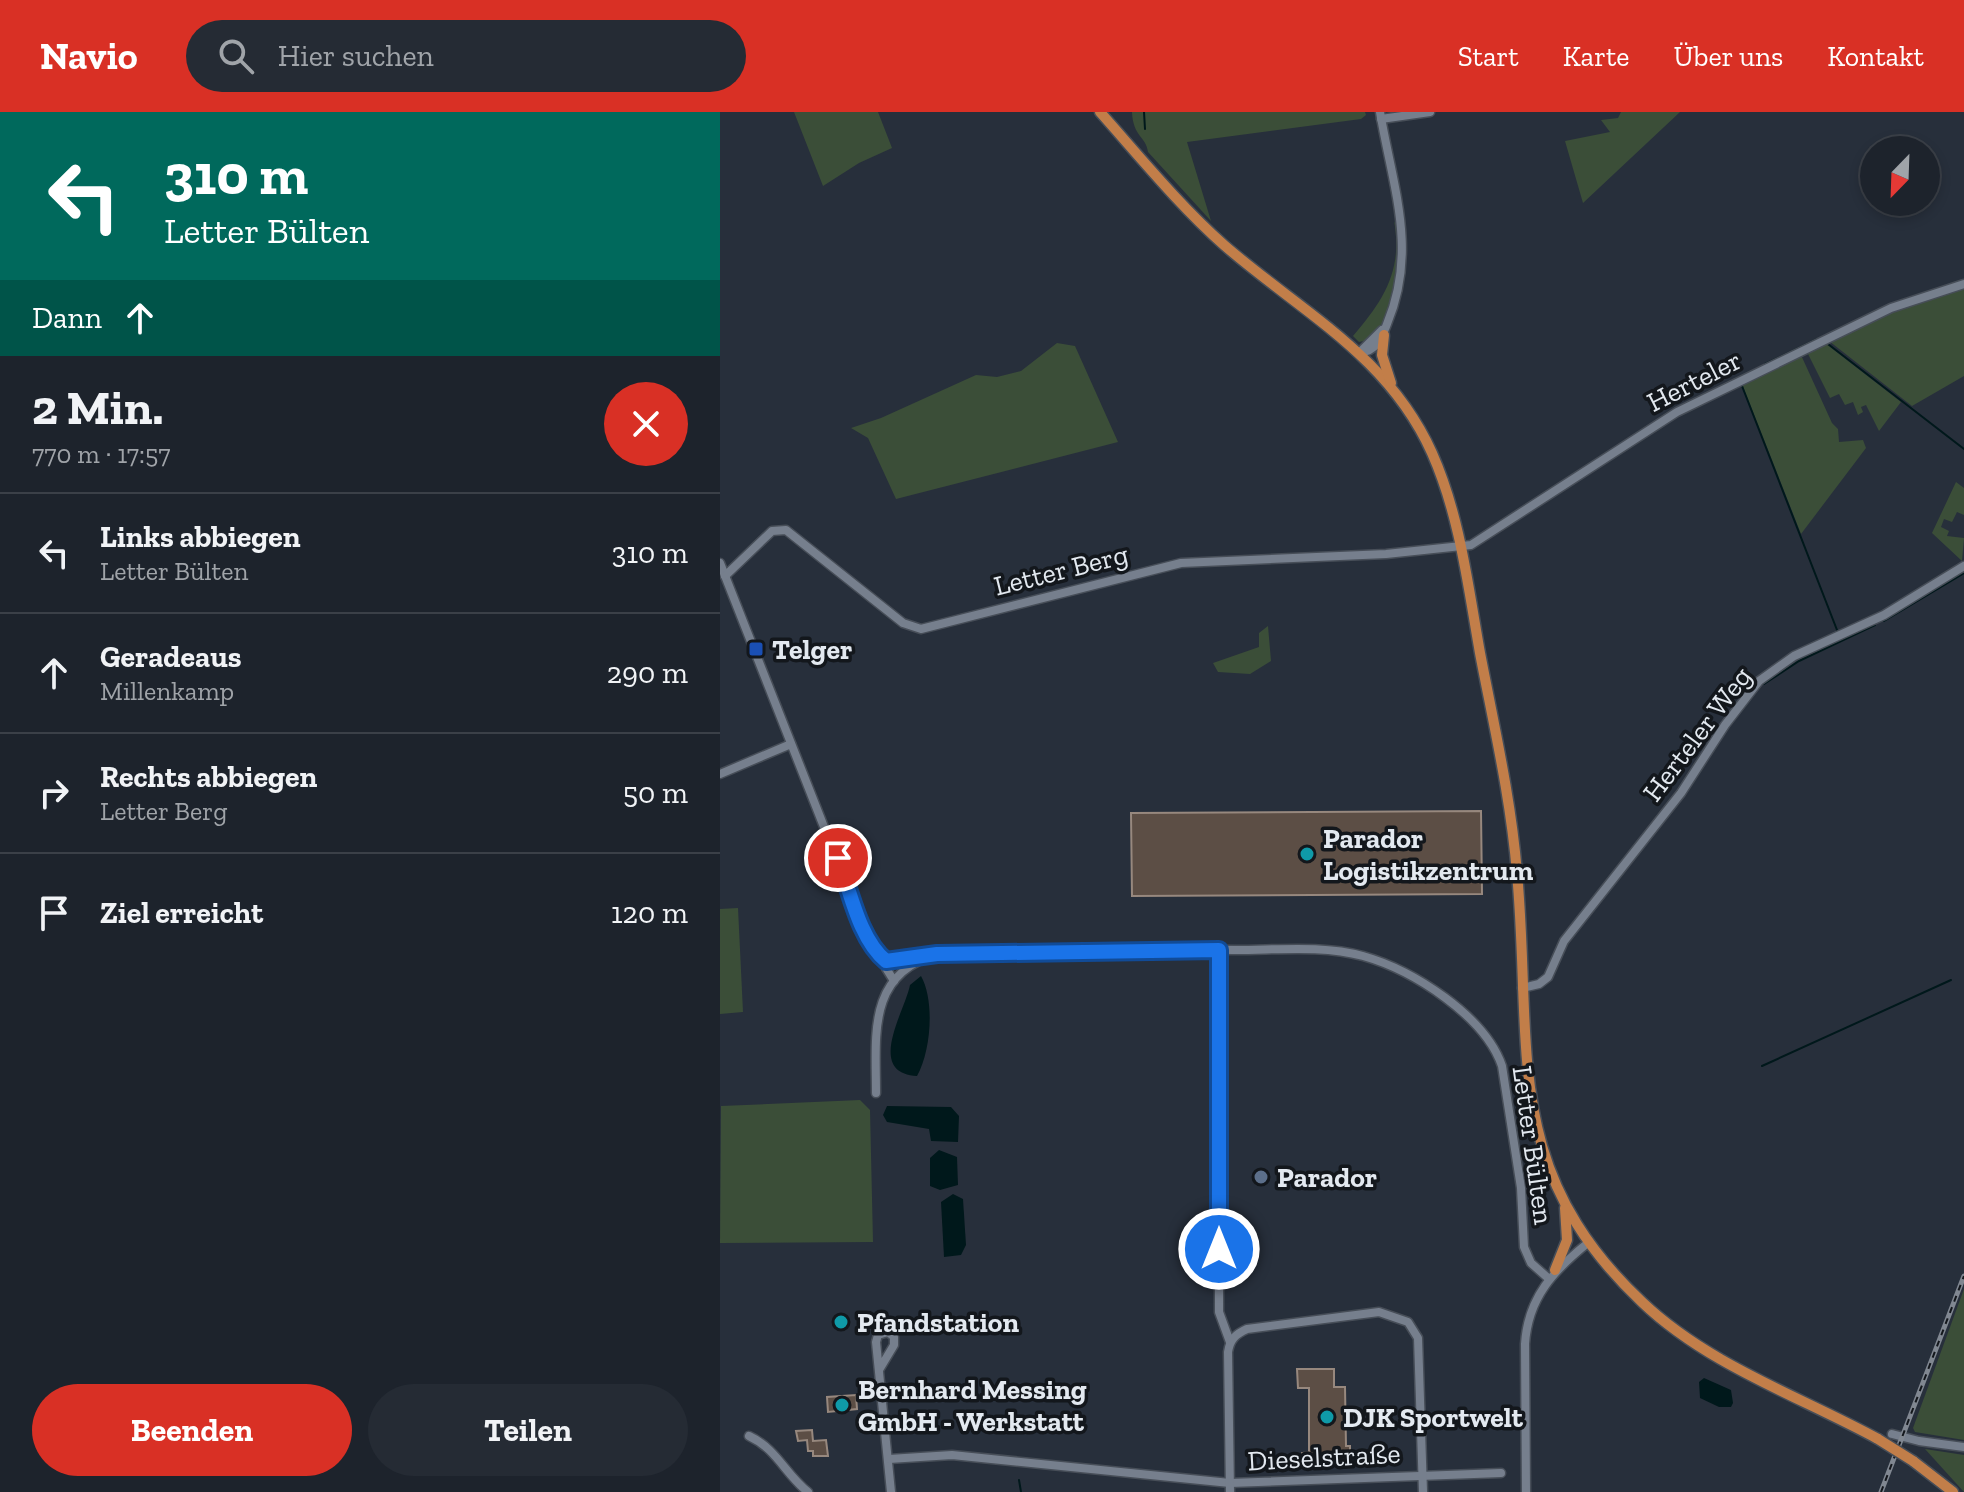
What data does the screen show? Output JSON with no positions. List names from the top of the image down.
{
  "streets": {
    "street": [
      "Herteler",
      "Letter Berg",
      "Herteler Weg",
      "Letter Bülten",
      "Dieselstraße"
    ]
  },
  "crossings": [
    ["Herteler", "Letter Berg"]
  ],
  "places": {
    "transit": ["Telger"],
    "other": [
      "Parador Logistikzentrum",
      "Parador",
      "Pfandstation",
      "Bernhard Messing GmbH - Werkstatt",
      "DJK Sportwelt"
    ]
  },
  "north": "bottom left",
  "page": {
    "header": "Navio",
    "search": "Hier suchen",
    "nav": [
      "Start",
      "Karte",
      "Über uns",
      "Kontakt"
    ],
    "turn": ["310 m", "Letter Bülten"],
    "then": "Dann",
    "heading": ["2 Min.", "770 m · 17:57"],
    "list": [
      {
        "name": "Links abbiegen",
        "note": "Letter Bülten",
        "value": "310 m"
      },
      {
        "name": "Geradeaus",
        "note": "Millenkamp",
        "value": "290 m"
      },
      {
        "name": "Rechts abbiegen",
        "note": "Letter Berg",
        "value": "50 m"
      },
      {
        "name": "Ziel erreicht",
        "value": "120 m"
      }
    ],
    "buttons": ["Beenden", "Teilen"]
  }
}
